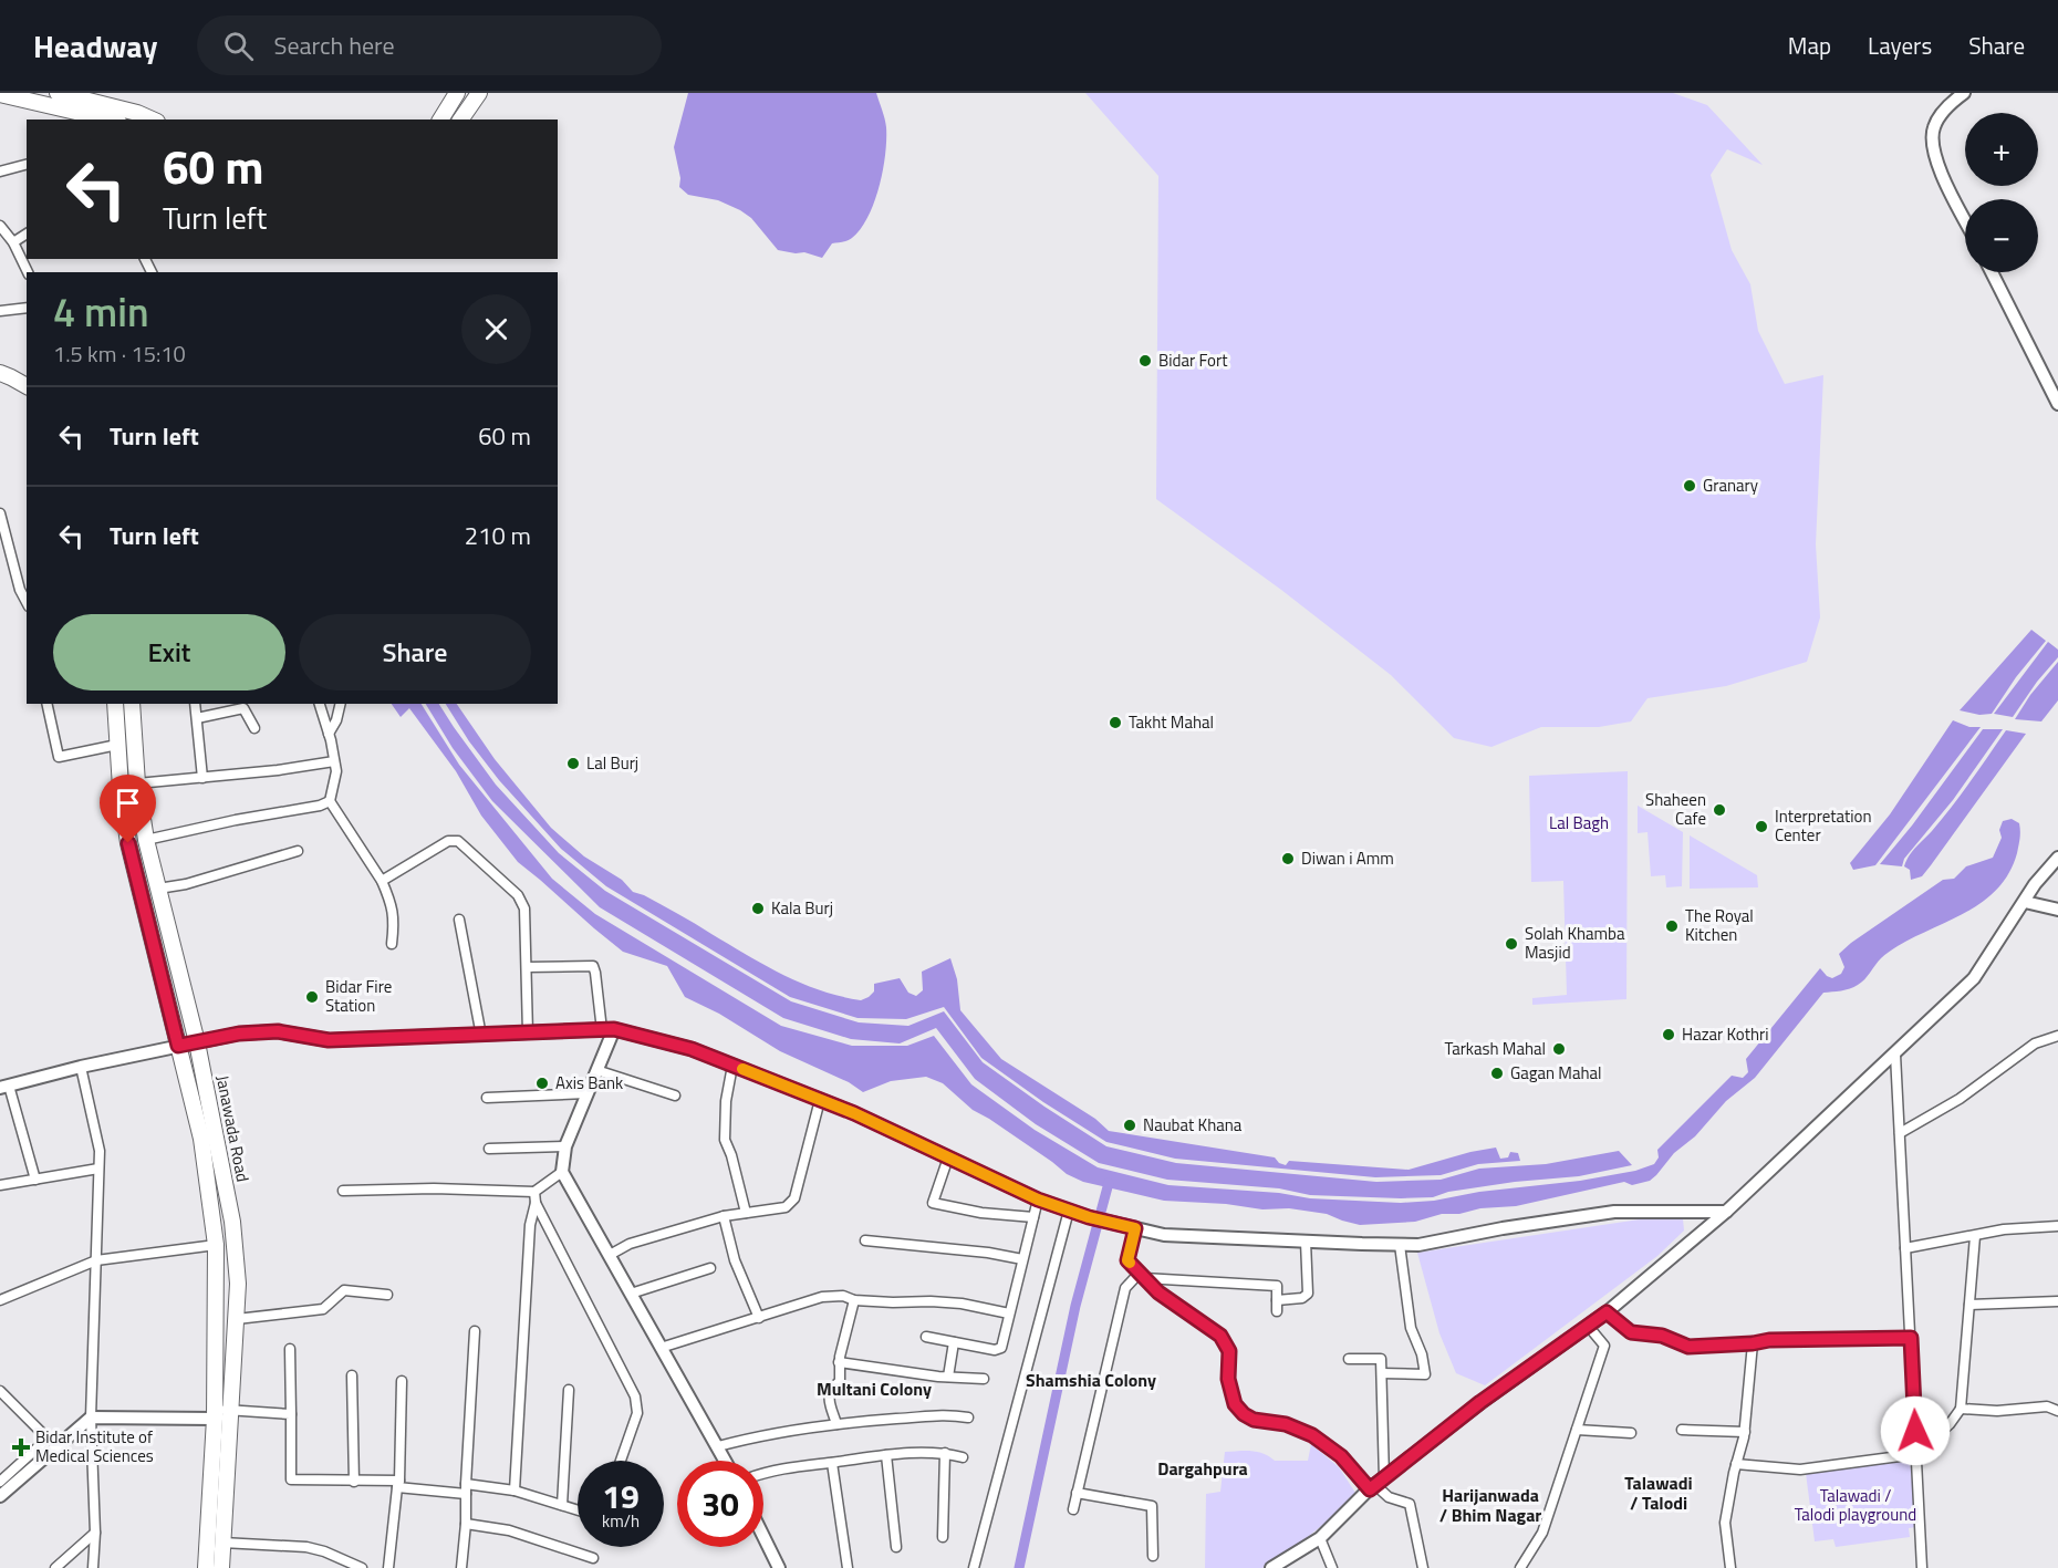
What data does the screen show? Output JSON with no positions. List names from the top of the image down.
{
  "streets": {
    "main road": ["Janawada Road"]
  },
  "districts": [
    "Shamshia Colony",
    "Multani Colony",
    "Dargahpura",
    "Talawadi / Talodi",
    "Harijanwada / Bhim Nagar"
  ],
  "parks": ["Lal Bagh", "Talawadi / Talodi playground"],
  "places": {
    "other": [
      "Bidar Fort",
      "Granary",
      "Takht Mahal",
      "Lal Burj",
      "Shaheen Cafe",
      "Interpretation Center",
      "Diwan i Amm",
      "Kala Burj",
      "The Royal Kitchen",
      "Solah Khamba Masjid",
      "Bidar Fire Station",
      "Hazar Kothri",
      "Tarkash Mahal",
      "Gagan Mahal",
      "Axis Bank",
      "Naubat Khana"
    ],
    "health": ["Bidar Institute of Medical Sciences"]
  },
  "page": {
    "header": "Headway",
    "search": "Search here",
    "nav": ["Map", "Layers", "Share"],
    "map_buttons": ["+", "−"],
    "turn": ["60 m", "Turn left"],
    "heading": ["4 min", "1.5 km · 15:10"],
    "list": [
      {
        "name": "Turn left",
        "value": "60 m"
      },
      {
        "name": "Turn left",
        "value": "210 m"
      }
    ],
    "buttons": ["Exit", "Share"],
    "speed": "19 km/h",
    "limit": "30"
  }
}
